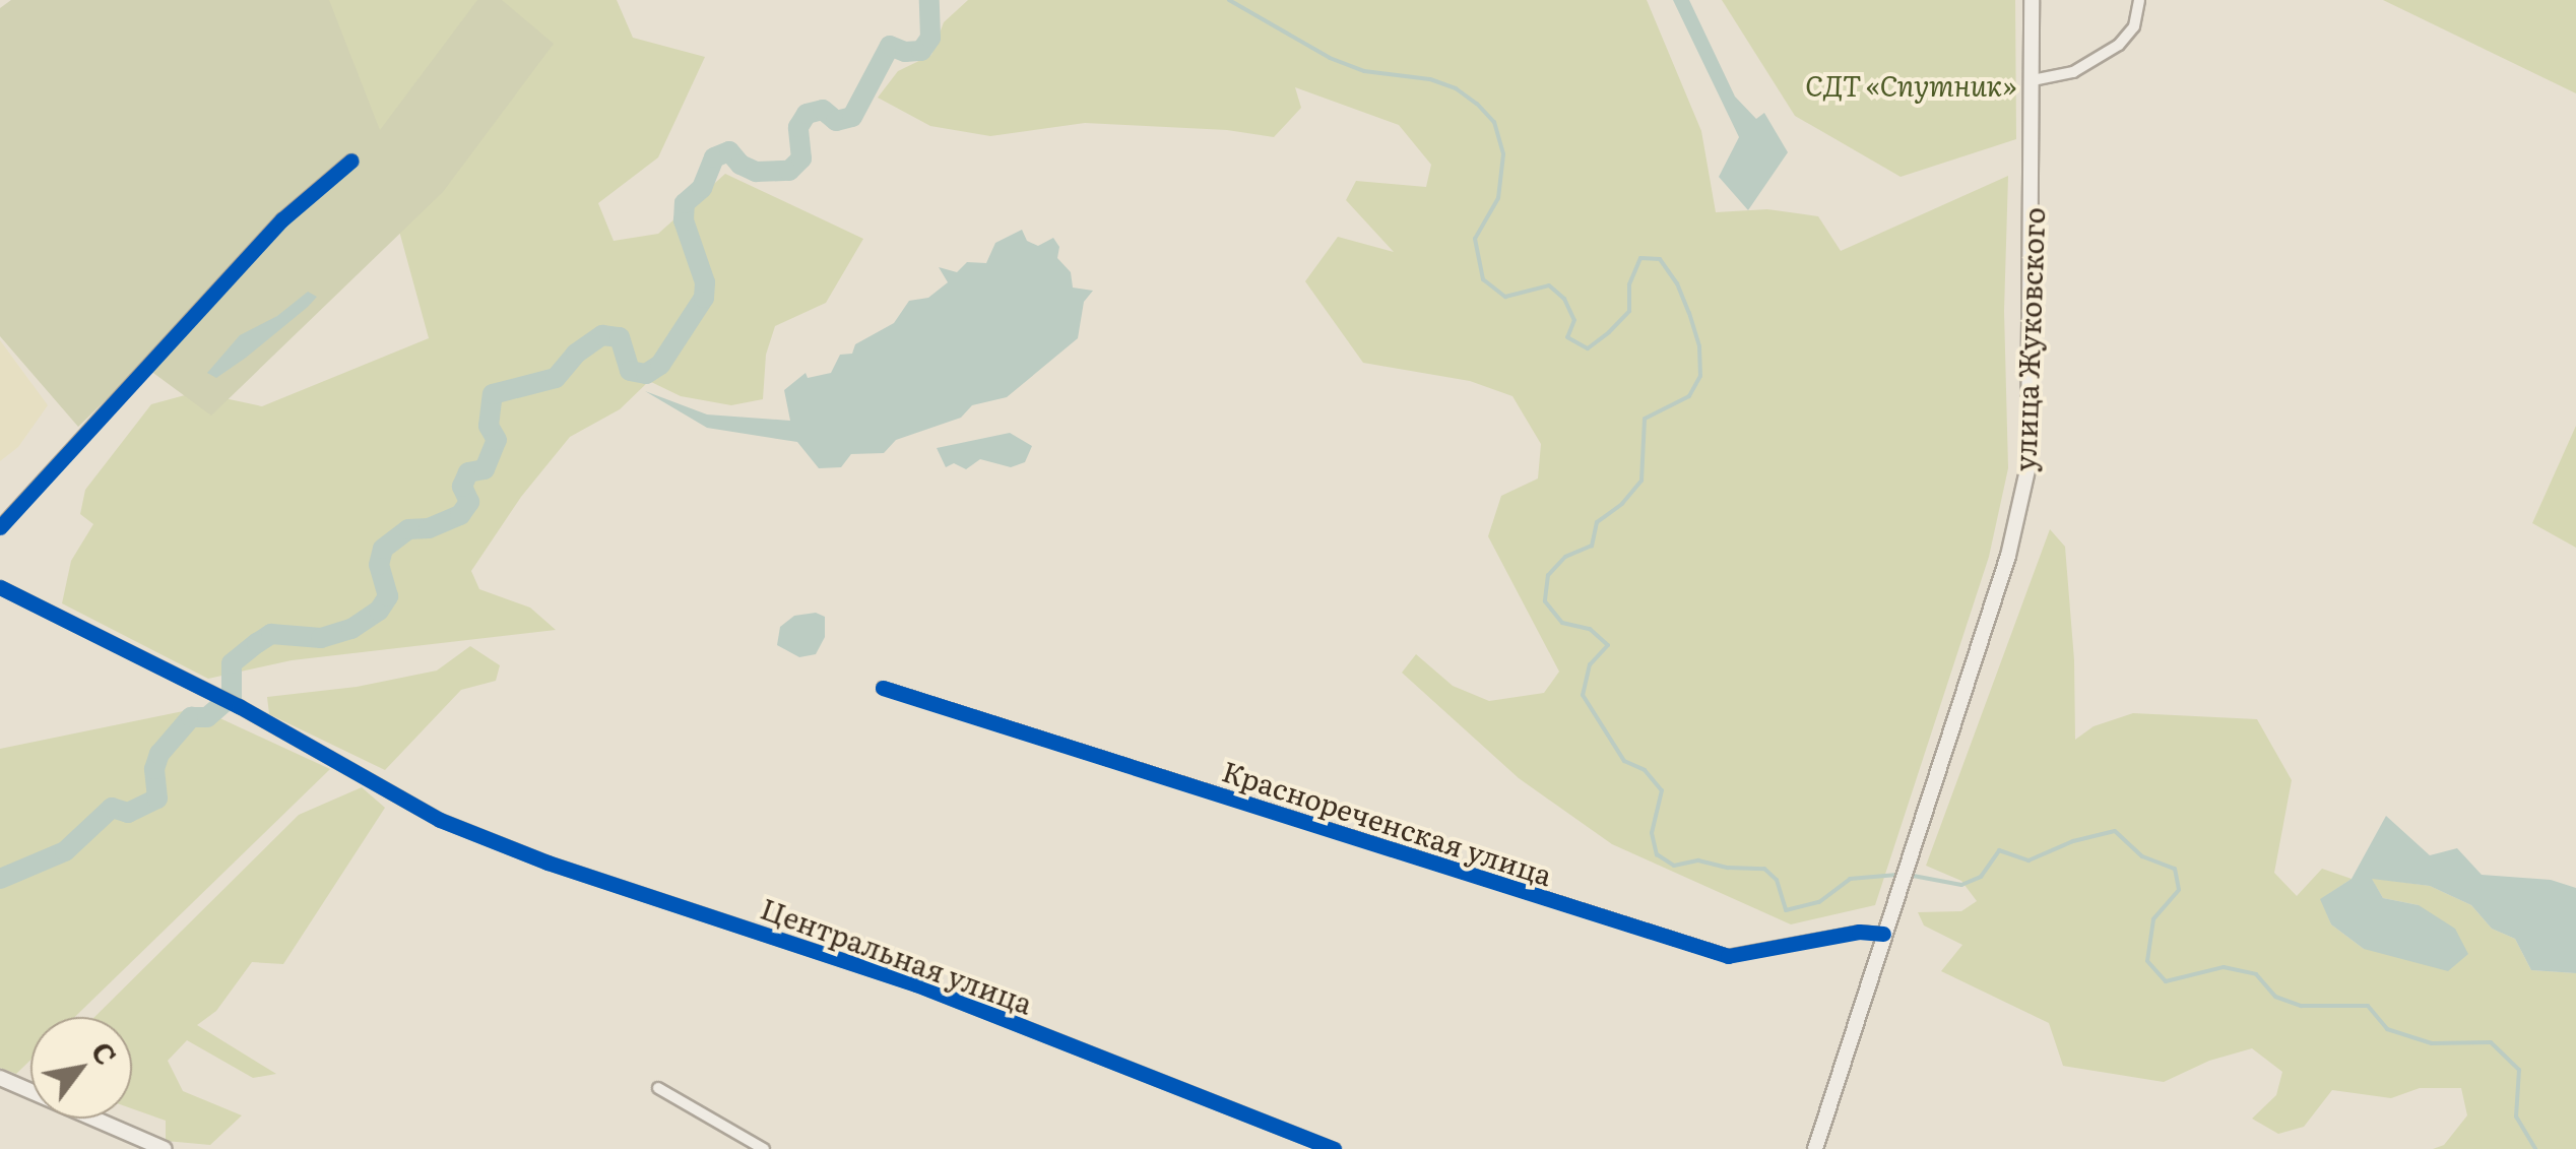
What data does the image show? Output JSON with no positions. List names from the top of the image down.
{
  "streets": {
    "main road": ["улица Жуковского"],
    "street": ["Краснореченская улица", "Центральная улица"]
  },
  "crossings": [
    ["улица Жуковского", "Краснореченская улица"]
  ],
  "parks": ["СДТ «Спутник»"],
  "north": "top right"
}
